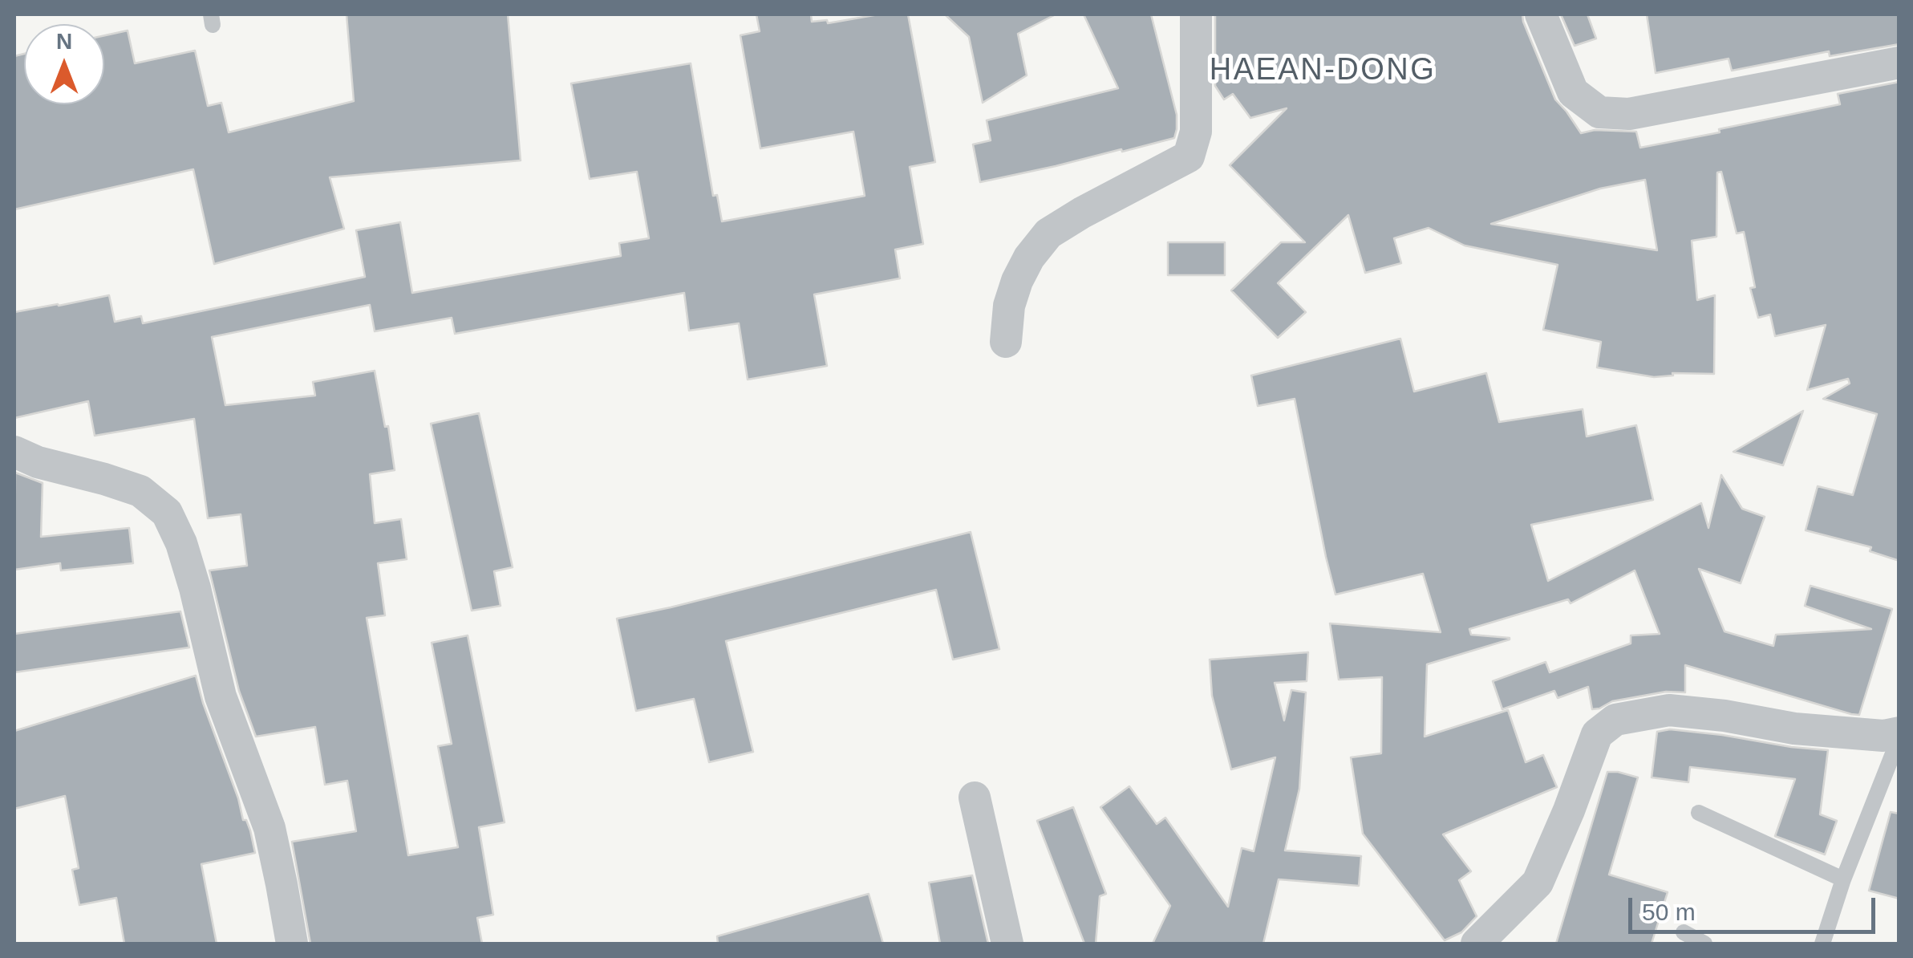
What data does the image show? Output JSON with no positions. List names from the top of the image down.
{
  "districts": ["HAEAN-DONG"],
  "scale_bar": "50 m",
  "north": "top"
}
